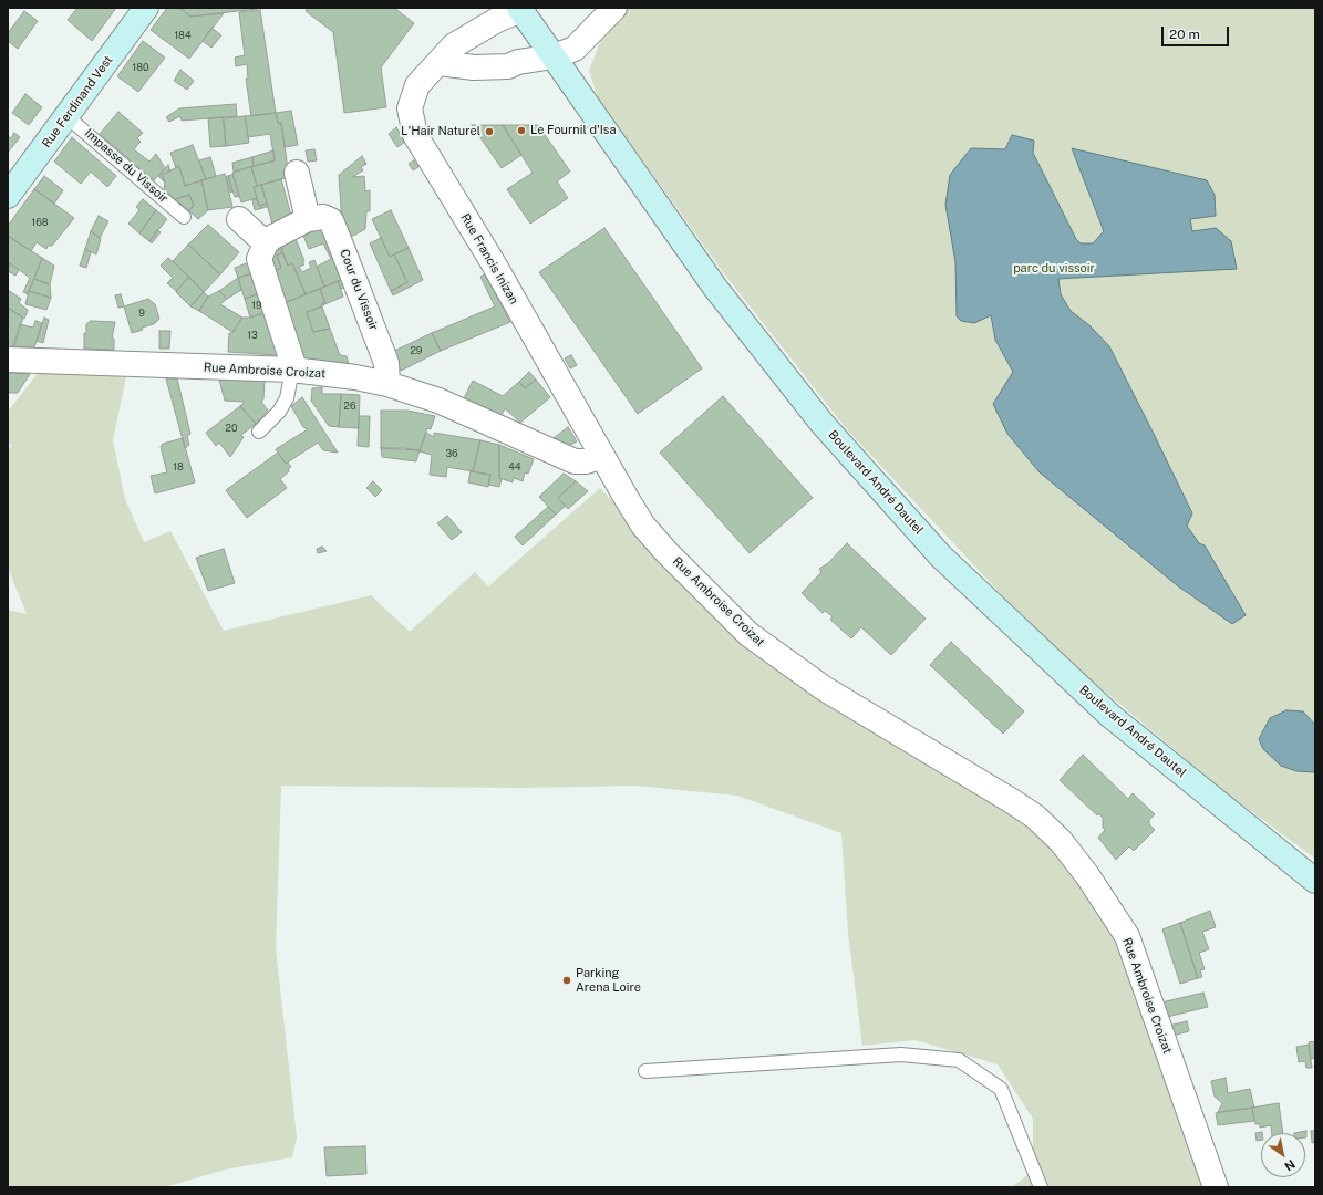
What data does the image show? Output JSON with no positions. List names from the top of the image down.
{
  "streets": {
    "main road": ["Rue Ferdinand Vest", "Boulevard André Dautel"],
    "street": ["Rue Francis Inizan", "Cour du Vissoir", "Rue Ambroise Croizat"],
    "lane": ["Impasse du Vissoir"]
  },
  "crossings": [
    ["Rue Ferdinand Vest", "Impasse du Vissoir"],
    ["Rue Francis Inizan", "Rue Ambroise Croizat"],
    ["Rue Francis Inizan", "Boulevard André Dautel"],
    ["Cour du Vissoir", "Rue Ambroise Croizat"]
  ],
  "parks": ["parc du vissoir"],
  "places": ["Le Fournil d'Isa", "L'Hair Naturel", "Parking Arena Loire"],
  "house_numbers": [
    "184",
    "180",
    "168",
    "19",
    "9",
    "13",
    "29",
    "26",
    "20",
    "36",
    "18",
    "44"
  ],
  "scale_bar": "20 m",
  "north": "bottom right"
}
